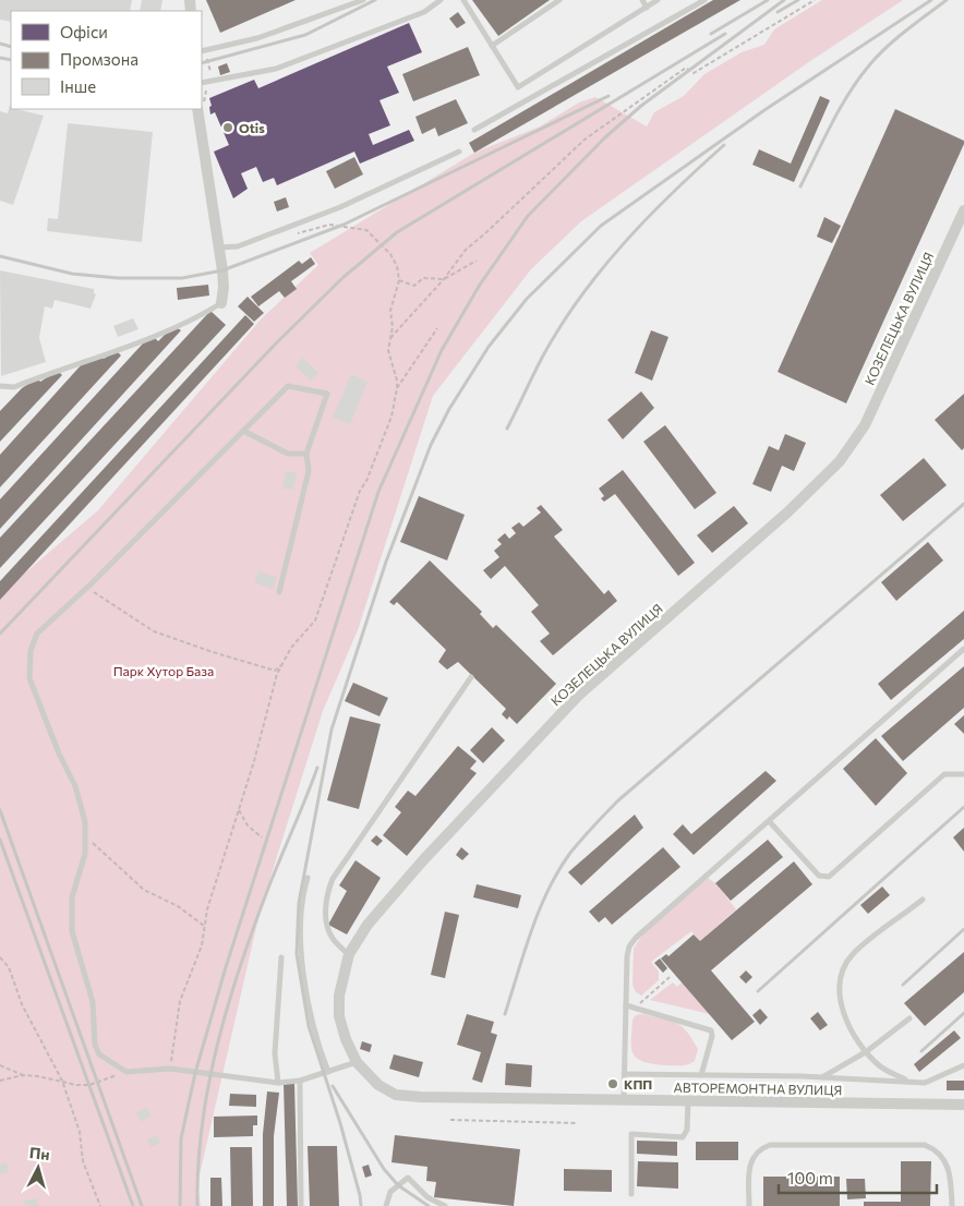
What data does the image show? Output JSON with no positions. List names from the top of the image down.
{
  "streets": {
    "street": ["КОЗЕЛЕЦЬКА ВУЛИЦЯ", "АВТОРЕМОНТНА ВУЛИЦЯ"]
  },
  "crossings": [
    ["КОЗЕЛЕЦЬКА ВУЛИЦЯ", "АВТОРЕМОНТНА ВУЛИЦЯ"]
  ],
  "parks": ["Парк Хутор База"],
  "places": ["Otis", "КПП"],
  "legend": ["Офіси", "Промзона", "Інше"],
  "scale_bar": "100 m",
  "north": "top"
}
